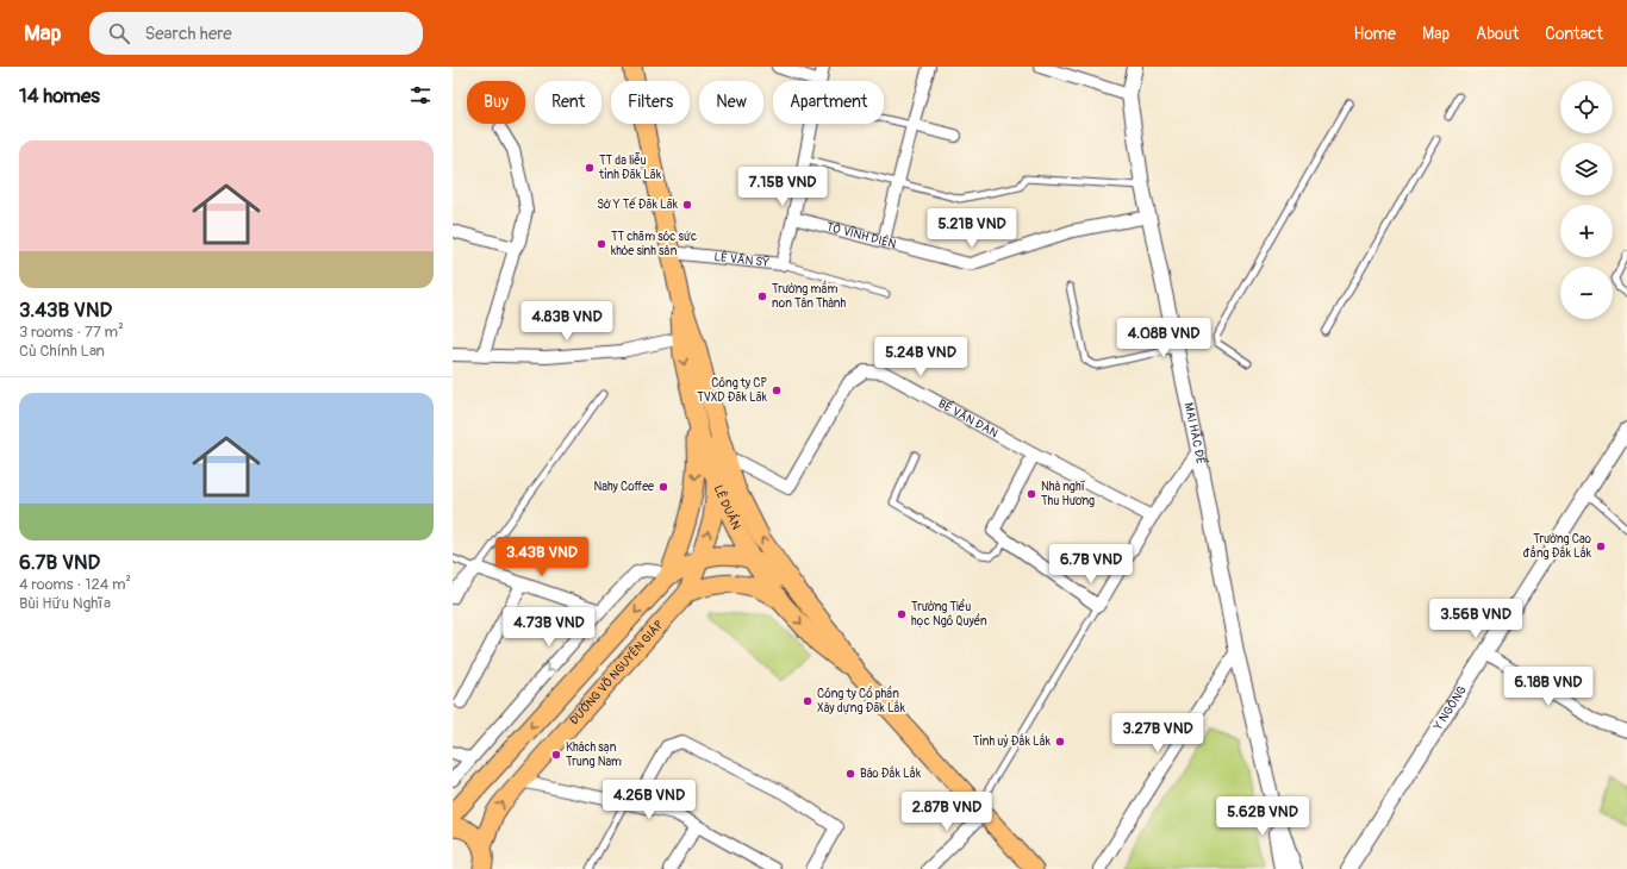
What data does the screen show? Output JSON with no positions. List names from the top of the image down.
{
  "streets": {
    "main road": ["LÊ DUẨN", "ĐƯỜNG VÕ NGUYÊN GIÁP"],
    "street": [
      "TÔ VĨNH DIỆN",
      "LÊ VĂN SỸ",
      "BẾ VĂN ĐÀN",
      "MAI HẮC ĐẾ",
      "Y NGÔNG"
    ]
  },
  "crossings": [
    ["TÔ VĨNH DIỆN", "LÊ VĂN SỸ"],
    ["TÔ VĨNH DIỆN", "MAI HẮC ĐẾ"],
    ["LÊ VĂN SỸ", "LÊ DUẨN"],
    ["BẾ VĂN ĐÀN", "LÊ DUẨN"]
  ],
  "places": [
    "TT da liễu tỉnh Đăk Lăk",
    "Sở Y Tế Đăk Lăk",
    "TT chăm sóc sức khỏe sinh sản",
    "Trường mầm non Tân Thành",
    "Công ty CP TVXD Đăk Lăk",
    "Nahy Coffee",
    "Nhà nghĩ Thu Hương",
    "Trường Cao đẳng Đắk Lắk",
    "Trường Tiểu học Ngô Quyền",
    "Công ty Cổ phần Xây dựng Đăk Lắk",
    "Tỉnh uỷ Đắk Lắk",
    "Khách sạn Trung Nam",
    "Báo Đắk Lắk"
  ],
  "page": {
    "header": "Map",
    "search": "Search here",
    "nav": [
      "Home",
      "Map",
      "About",
      "Contact"
    ],
    "heading": "14 homes",
    "map_buttons": ["+", "−"],
    "chip": [
      "Buy",
      "Rent",
      "Filters",
      "New",
      "Apartment"
    ],
    "list": [
      {
        "name": "3.43B VND",
        "note": "3 rooms · 77 m² · Cù Chính Lan"
      },
      {
        "name": "6.7B VND",
        "note": "4 rooms · 124 m² · Bùi Hữu Nghĩa"
      }
    ],
    "price": [
      "7.15B VND",
      "5.21B VND",
      "4.83B VND",
      "4.08B VND",
      "5.24B VND",
      "3.43B VND",
      "6.7B VND",
      "3.56B VND",
      "4.73B VND",
      "6.18B VND",
      "3.27B VND",
      "4.26B VND",
      "2.87B VND",
      "5.62B VND"
    ]
  }
}
